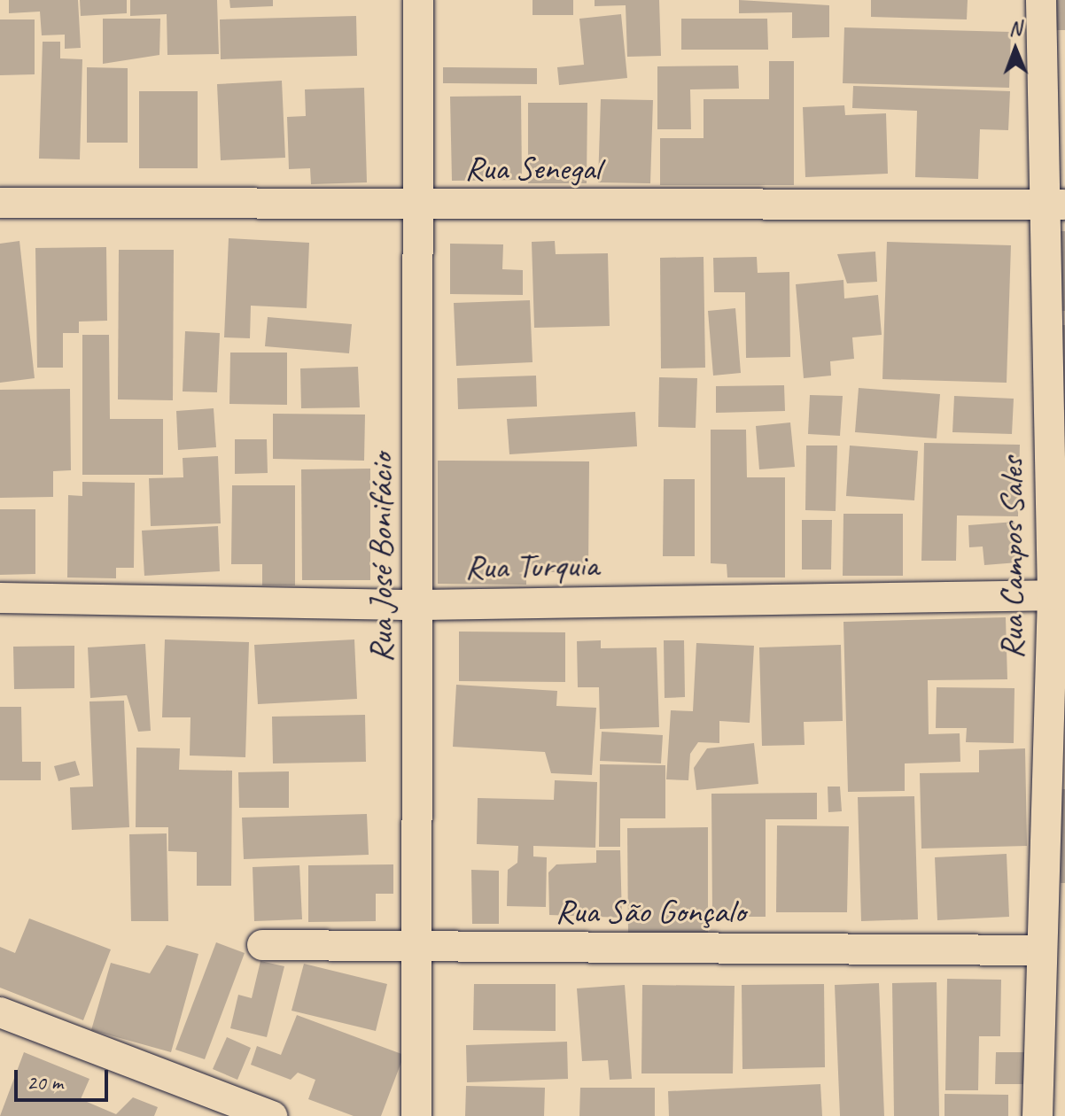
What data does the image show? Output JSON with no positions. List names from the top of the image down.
{
  "streets": {
    "street": [
      "Rua Senegal",
      "Rua José Bonifácio",
      "Rua Campos Sales",
      "Rua Turquia",
      "Rua São Gonçalo"
    ]
  },
  "crossings": [
    ["Rua Senegal", "Rua José Bonifácio"],
    ["Rua Senegal", "Rua Campos Sales"],
    ["Rua José Bonifácio", "Rua Turquia"],
    ["Rua José Bonifácio", "Rua São Gonçalo"],
    ["Rua Campos Sales", "Rua Turquia"],
    ["Rua Campos Sales", "Rua São Gonçalo"]
  ],
  "scale_bar": "20 m",
  "north": "top"
}
